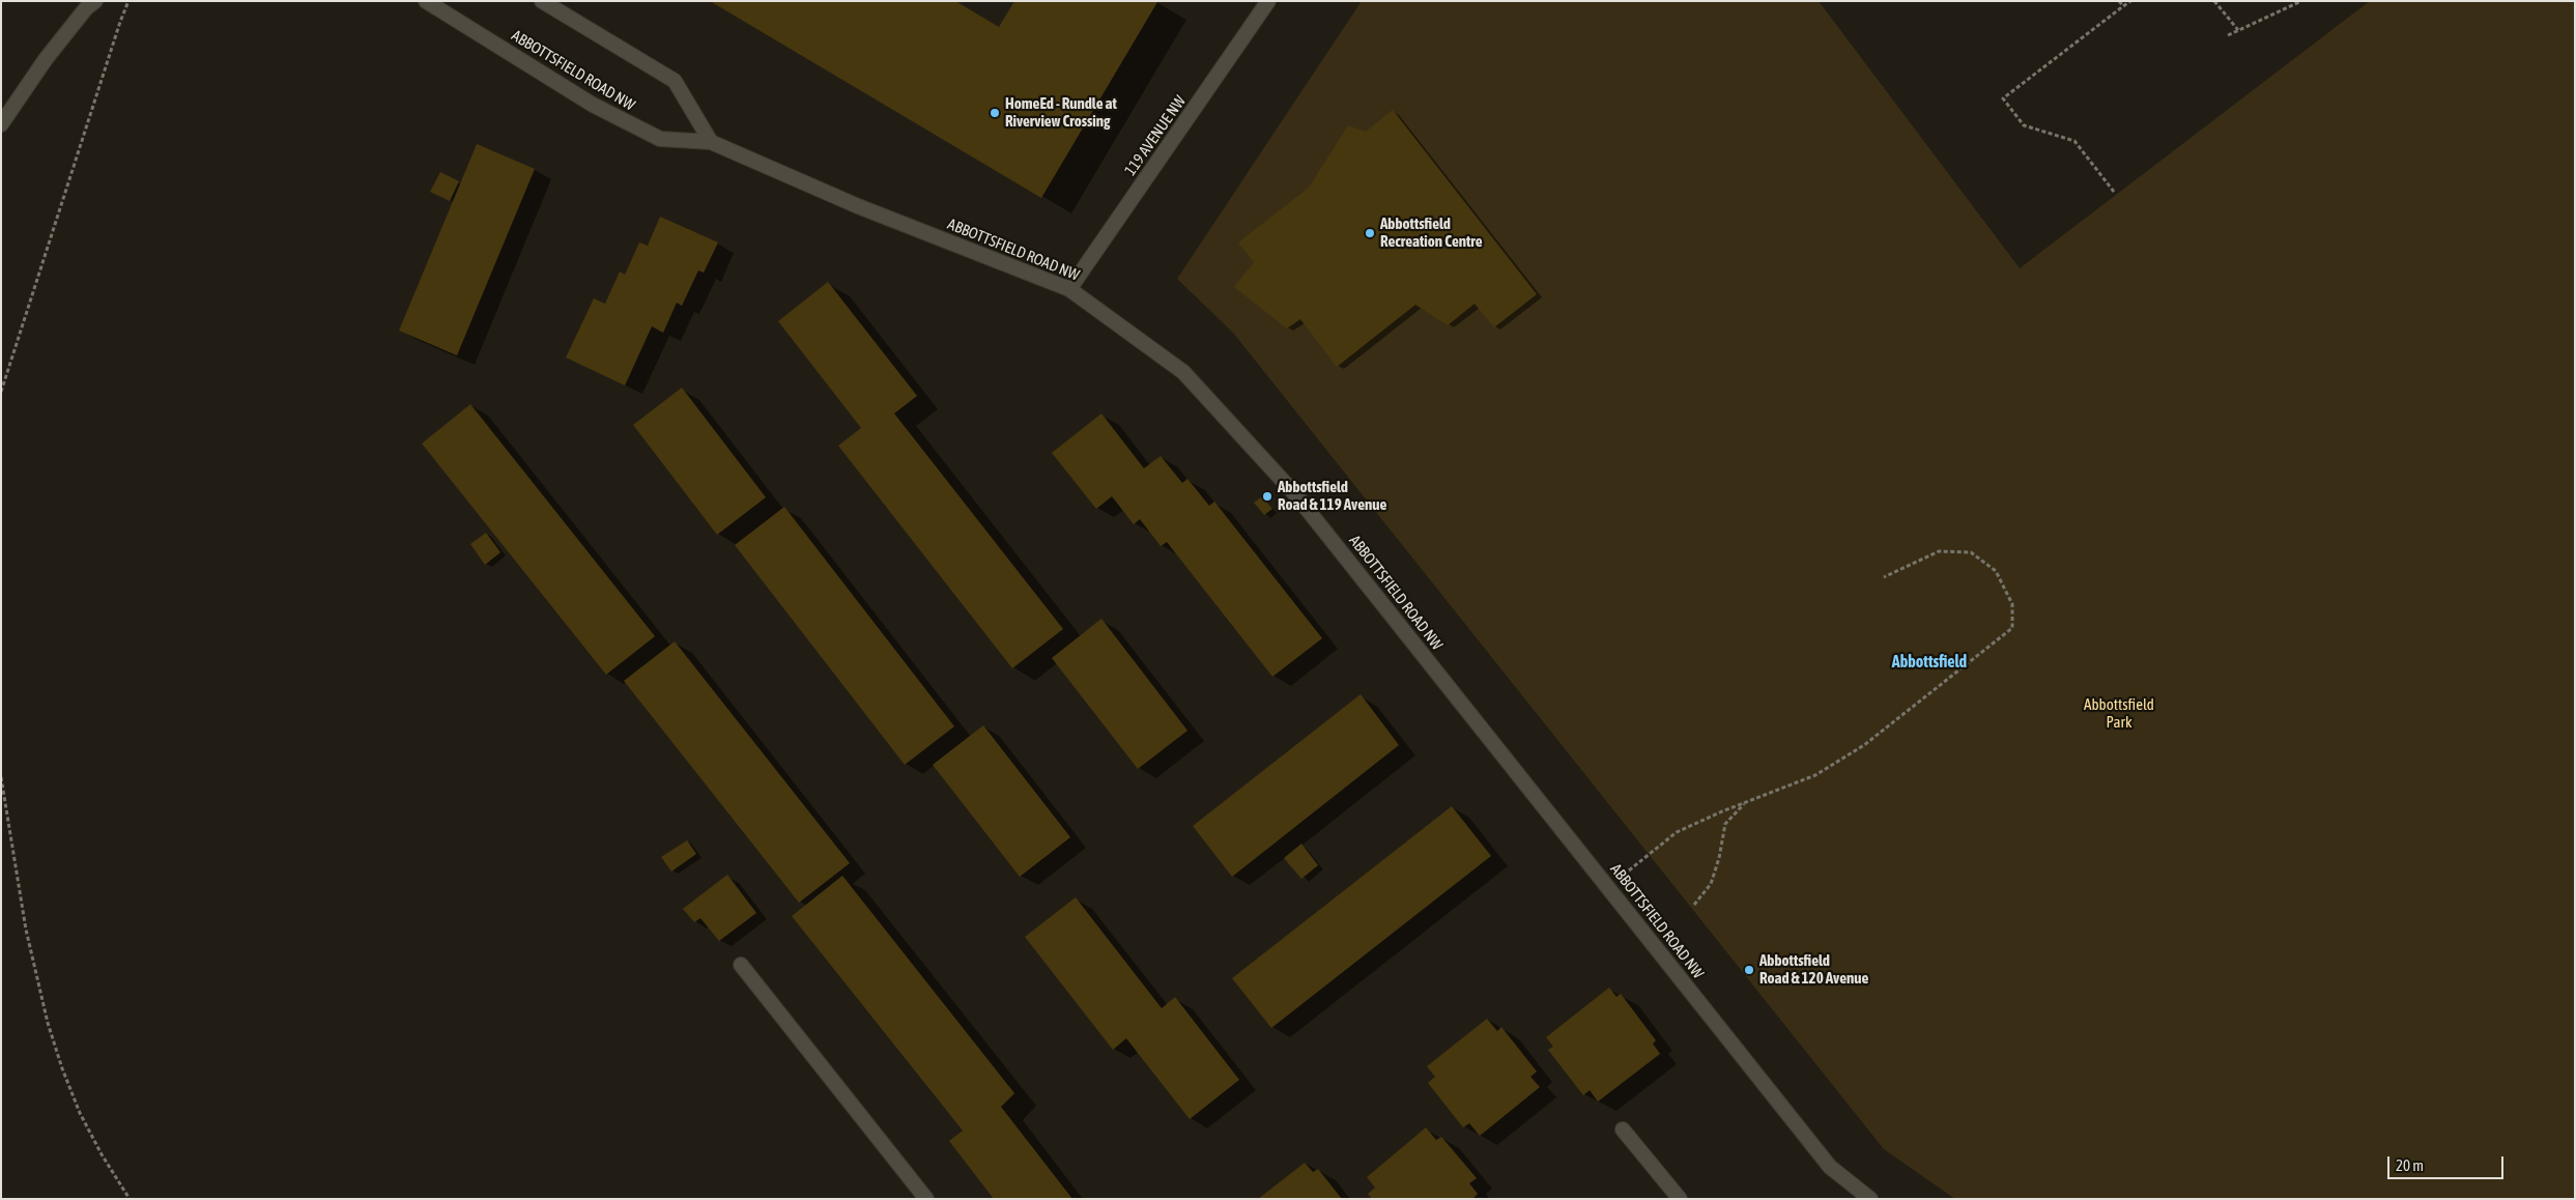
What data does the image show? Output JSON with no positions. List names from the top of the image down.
{
  "streets": {
    "street": ["ABBOTTSFIELD ROAD NW", "119 AVENUE NW"]
  },
  "crossings": [
    ["ABBOTTSFIELD ROAD NW", "119 AVENUE NW"]
  ],
  "districts": ["Abbottsfield"],
  "parks": ["Abbottsfield Park"],
  "places": [
    "HomeEd - Rundle at Riverview Crossing",
    "Abbottsfield Recreation Centre",
    "Abbottsfield Road & 119 Avenue",
    "Abbottsfield Road & 120 Avenue"
  ],
  "scale_bar": "20 m"
}
